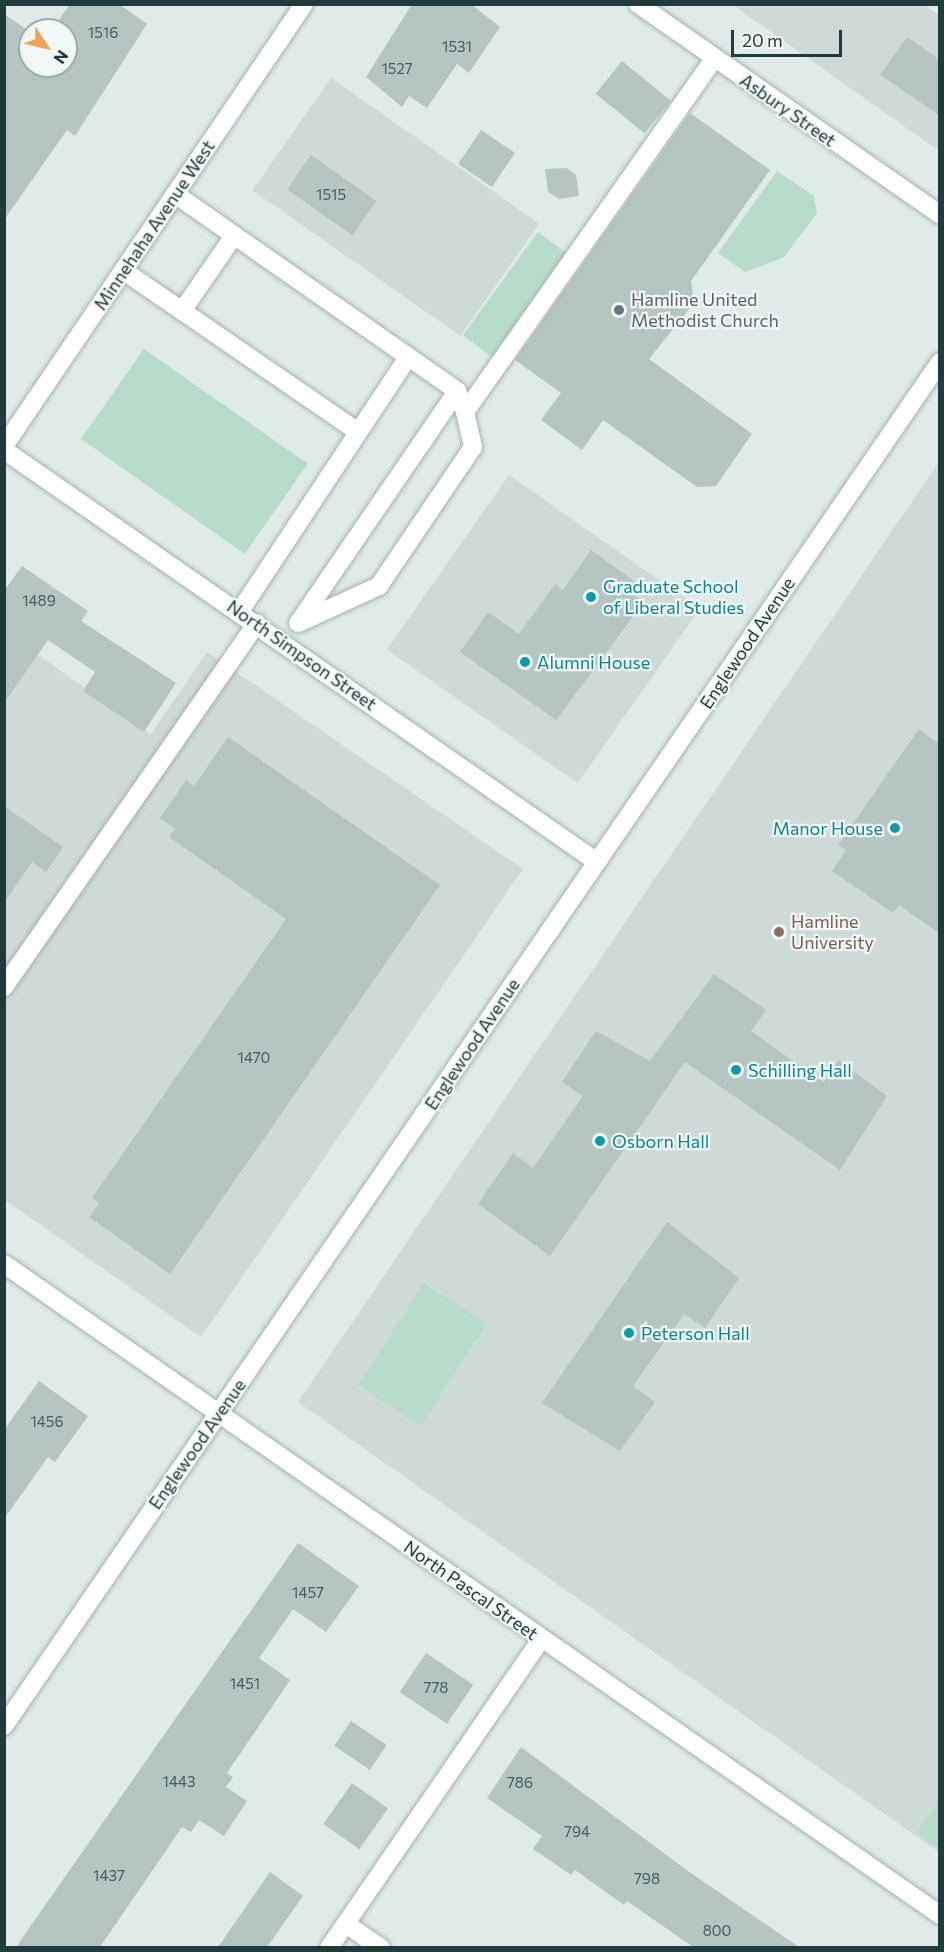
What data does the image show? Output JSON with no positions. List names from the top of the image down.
{
  "streets": {
    "street": [
      "Asbury Street",
      "Minnehaha Avenue West",
      "Englewood Avenue",
      "North Simpson Street",
      "North Pascal Street"
    ]
  },
  "crossings": [
    ["Minnehaha Avenue West", "North Simpson Street"],
    ["Englewood Avenue", "North Simpson Street"],
    ["Englewood Avenue", "North Pascal Street"]
  ],
  "places": [
    "Hamline United Methodist Church",
    "Graduate School of Liberal Studies",
    "Alumni House",
    "Manor House",
    "Hamline University",
    "Schilling Hall",
    "Osborn Hall",
    "Peterson Hall"
  ],
  "house_numbers": [
    "1516",
    "1531",
    "1527",
    "1515",
    "1489",
    "1470",
    "1456",
    "1457",
    "1451",
    "778",
    "1443",
    "786",
    "794",
    "1437",
    "798",
    "800"
  ],
  "scale_bar": "20 m",
  "north": "bottom right"
}
